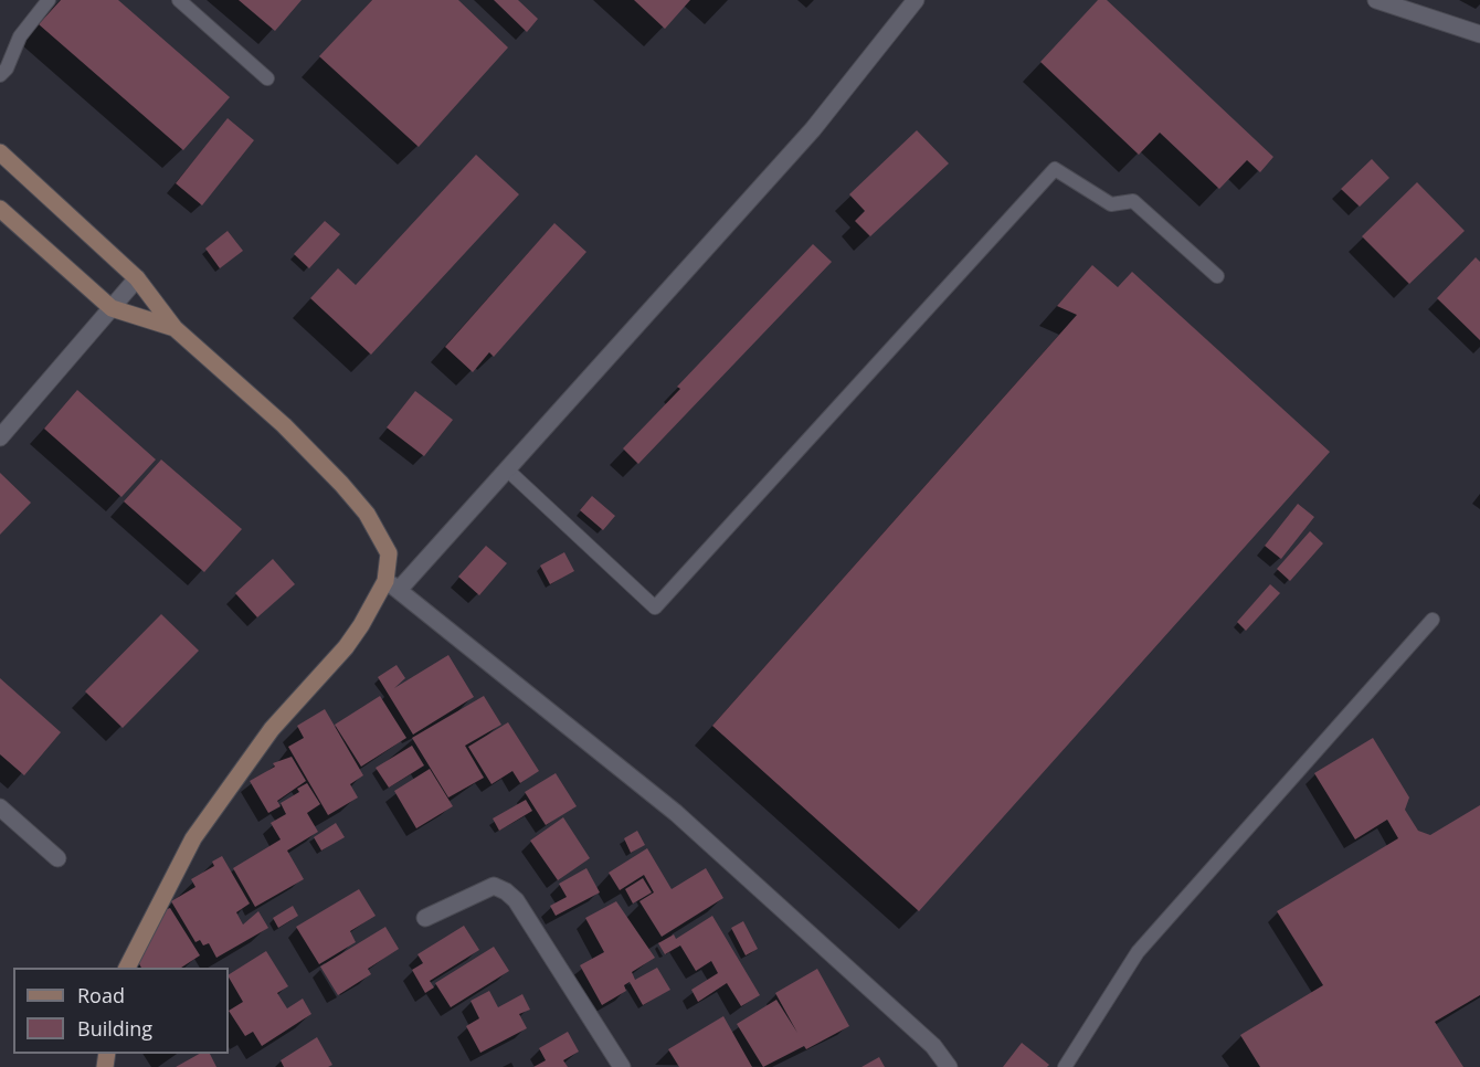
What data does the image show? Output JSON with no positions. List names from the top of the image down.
{
  "legend": ["Road", "Building"]
}
